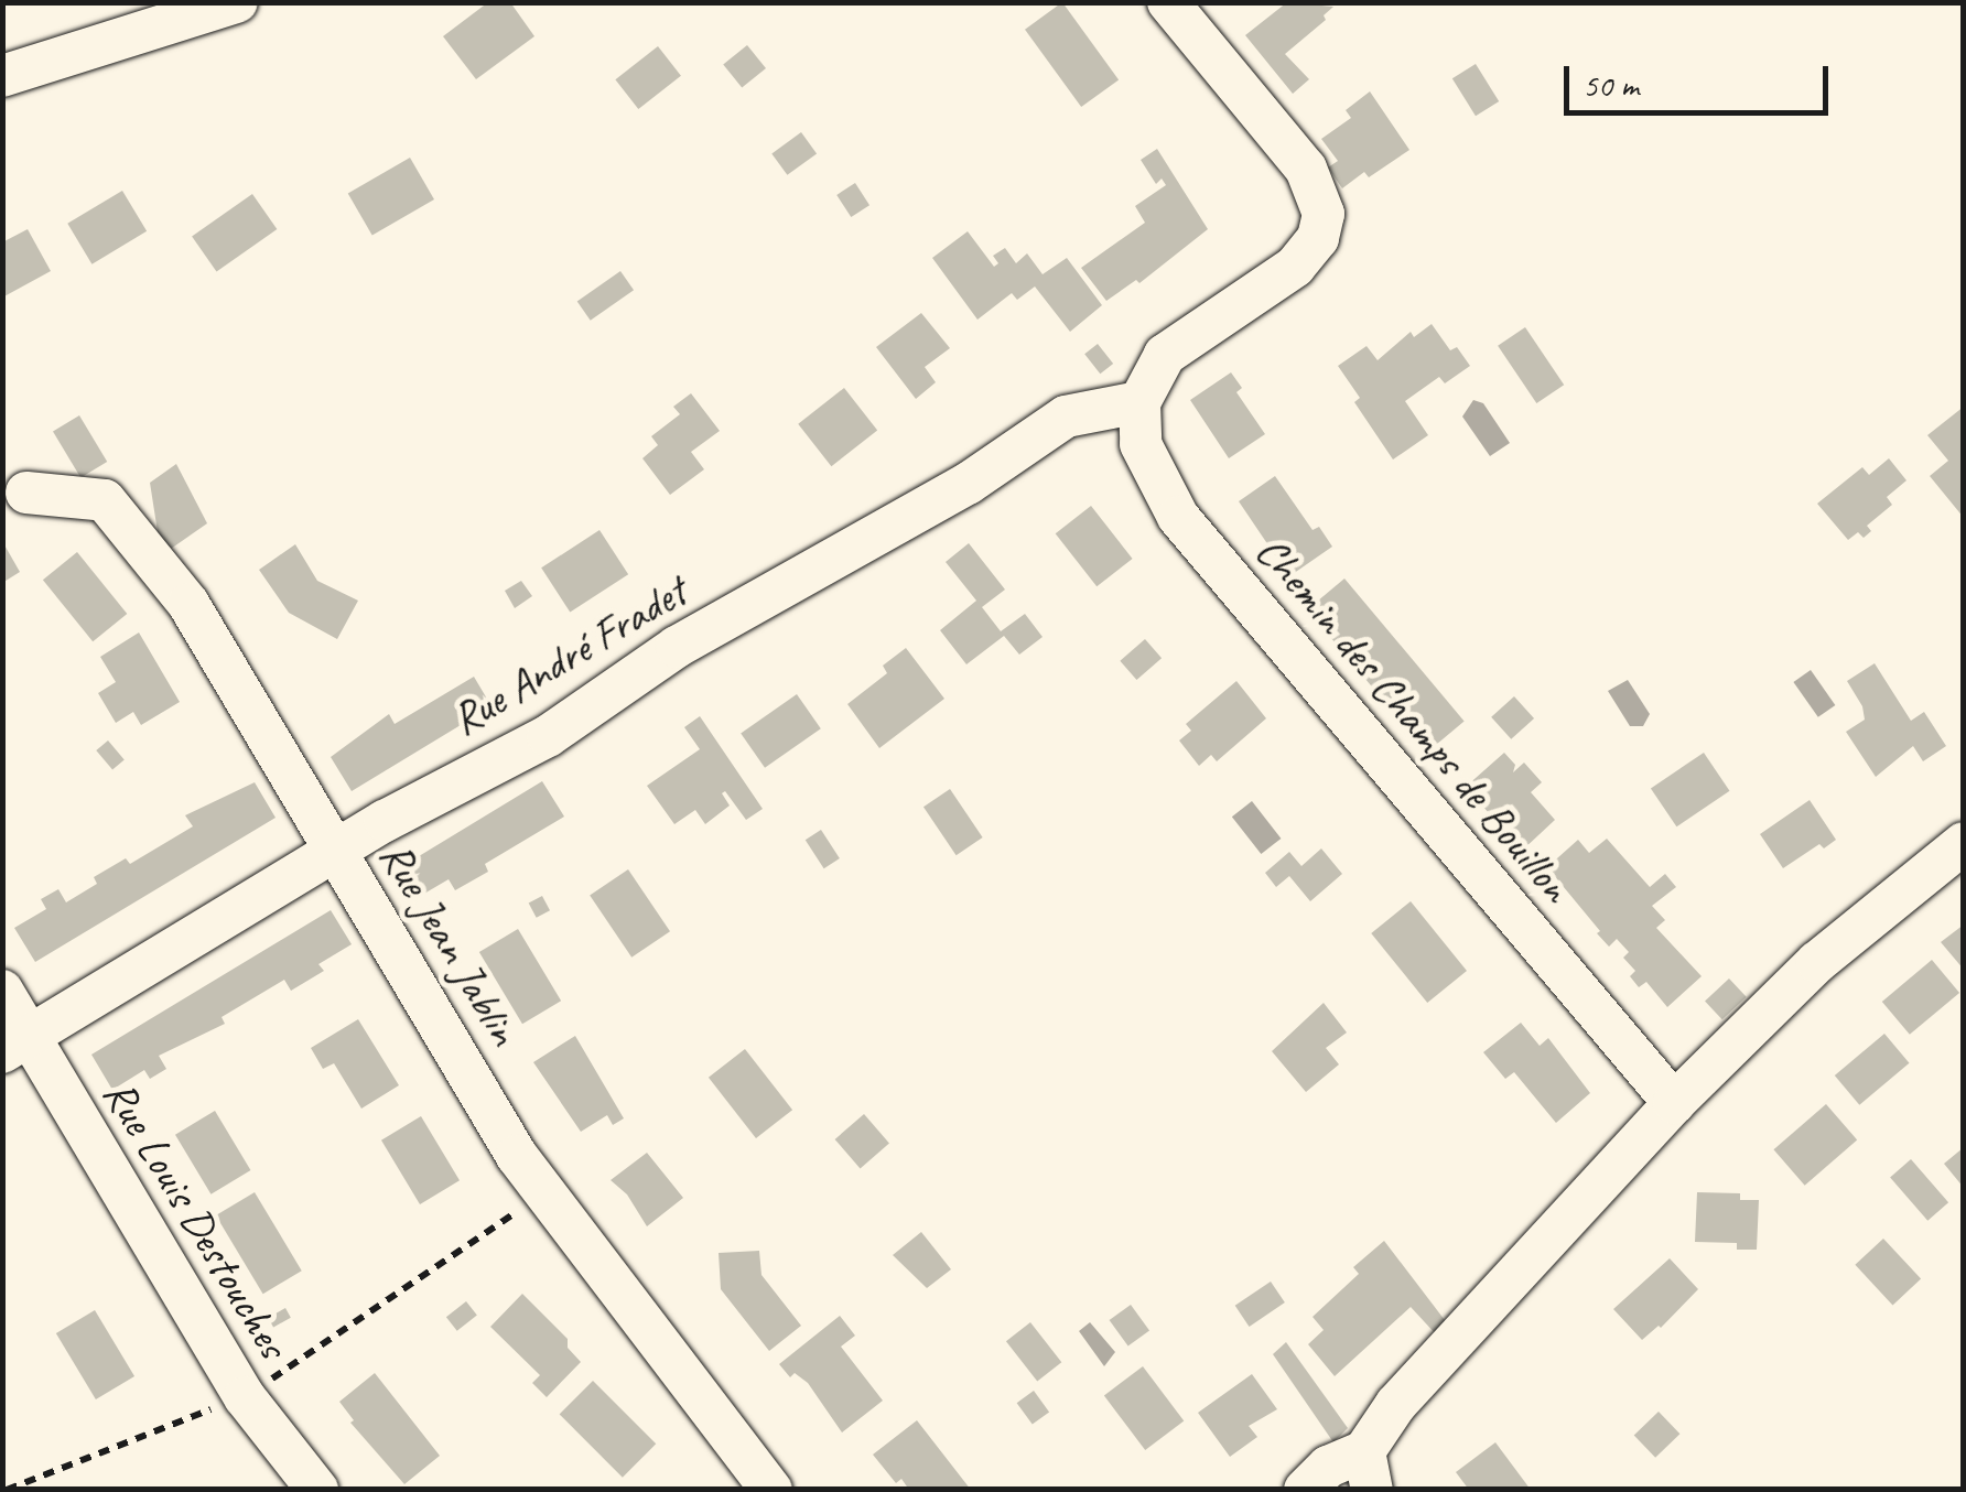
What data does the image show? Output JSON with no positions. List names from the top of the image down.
{
  "streets": {
    "street": [
      "Rue André Fradet",
      "Chemin des Champs de Bouillon",
      "Rue Jean Jablin",
      "Rue Louis Destouches"
    ]
  },
  "crossings": [
    ["Rue André Fradet", "Chemin des Champs de Bouillon"],
    ["Rue André Fradet", "Rue Jean Jablin"],
    ["Rue André Fradet", "Rue Louis Destouches"]
  ],
  "scale_bar": "50 m"
}
